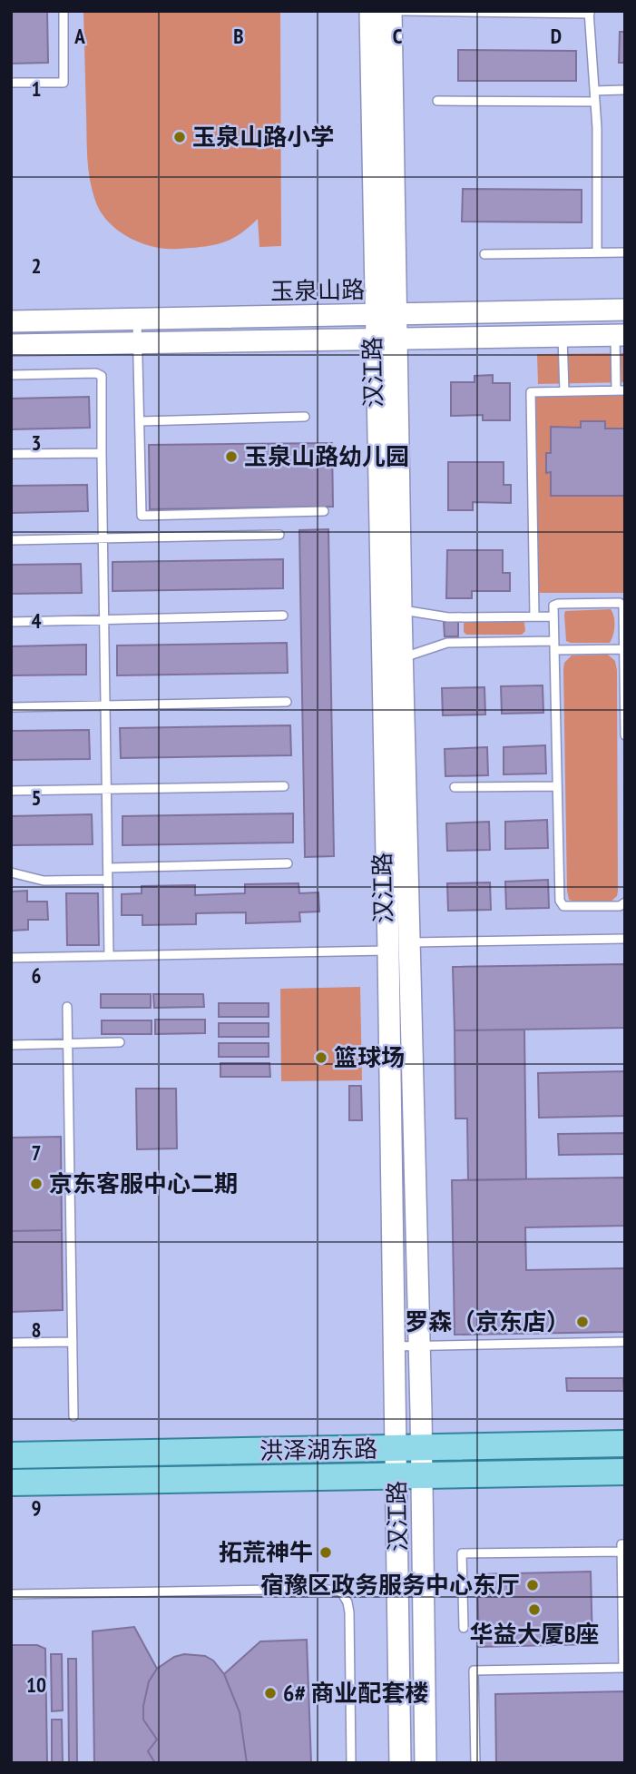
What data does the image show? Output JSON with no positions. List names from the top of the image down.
{
  "streets": {
    "main road": ["洪泽湖东路"],
    "street": ["玉泉山路", "汉江路"]
  },
  "crossings": [
    ["玉泉山路", "汉江路"],
    ["汉江路", "洪泽湖东路"]
  ],
  "places": [
    "玉泉山路小学",
    "玉泉山路幼儿园",
    "篮球场",
    "京东客服中心二期",
    "罗森（京东店）",
    "拓荒神牛",
    "宿豫区政务服务中心东厅",
    "华益大厦B座",
    "6# 商业配套楼"
  ],
  "grid": {
    "columns": [
      "A",
      "B",
      "C",
      "D"
    ],
    "rows": [
      "1",
      "2",
      "3",
      "4",
      "5",
      "6",
      "7",
      "8",
      "9",
      "10"
    ]
  }
}
